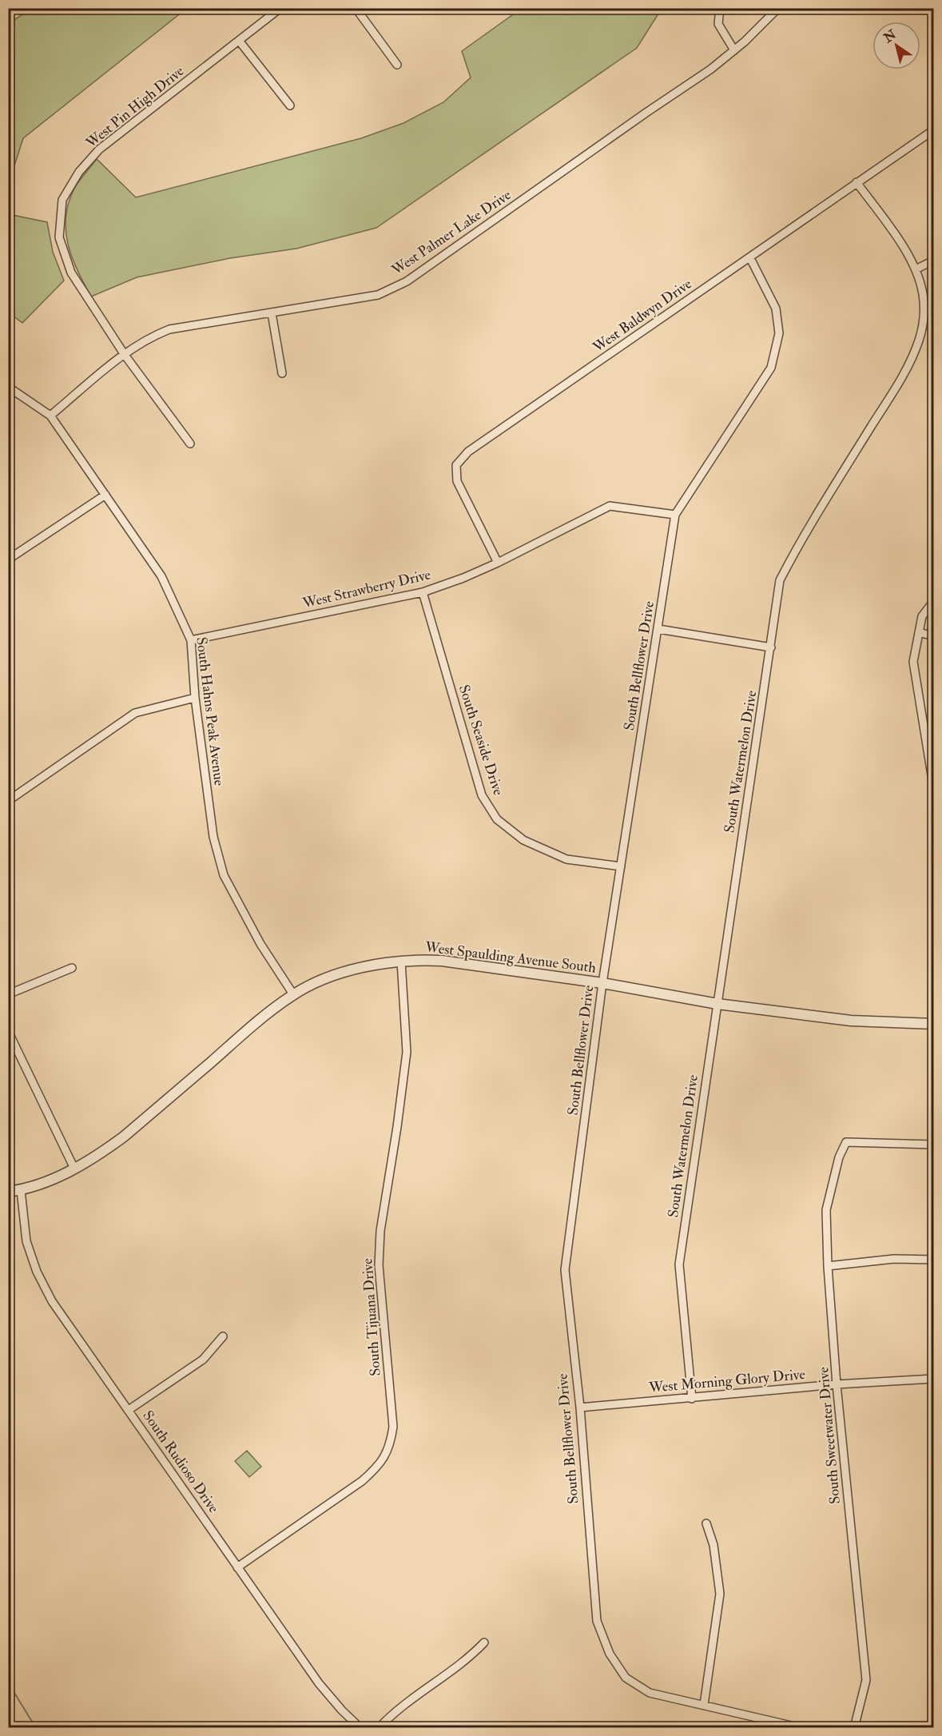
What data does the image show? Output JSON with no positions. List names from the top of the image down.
{
  "streets": {
    "street": [
      "West Pin High Drive",
      "West Palmer Lake Drive",
      "West Baldwyn Drive",
      "West Strawberry Drive",
      "South Bellflower Drive",
      "South Hahns Peak Avenue",
      "South Seaside Drive",
      "South Watermelon Drive",
      "West Spaulding Avenue South",
      "South Tijuana Drive",
      "West Morning Glory Drive",
      "South Sweetwater Drive",
      "South Rudioso Drive"
    ]
  },
  "crossings": [
    ["West Pin High Drive", "West Palmer Lake Drive"],
    ["West Palmer Lake Drive", "South Hahns Peak Avenue"],
    ["West Baldwyn Drive", "West Strawberry Drive"],
    ["West Baldwyn Drive", "South Bellflower Drive"],
    ["West Baldwyn Drive", "South Watermelon Drive"],
    ["West Strawberry Drive", "South Bellflower Drive"],
    ["West Strawberry Drive", "South Hahns Peak Avenue"],
    ["West Strawberry Drive", "South Seaside Drive"],
    ["South Bellflower Drive", "South Seaside Drive"],
    ["South Bellflower Drive", "West Spaulding Avenue South"],
    ["South Bellflower Drive", "West Morning Glory Drive"],
    ["South Hahns Peak Avenue", "West Spaulding Avenue South"],
    ["South Watermelon Drive", "West Spaulding Avenue South"],
    ["South Watermelon Drive", "West Morning Glory Drive"],
    ["West Spaulding Avenue South", "South Tijuana Drive"],
    ["West Spaulding Avenue South", "South Rudioso Drive"],
    ["South Tijuana Drive", "South Rudioso Drive"],
    ["West Morning Glory Drive", "South Sweetwater Drive"]
  ],
  "north": "top left"
}
